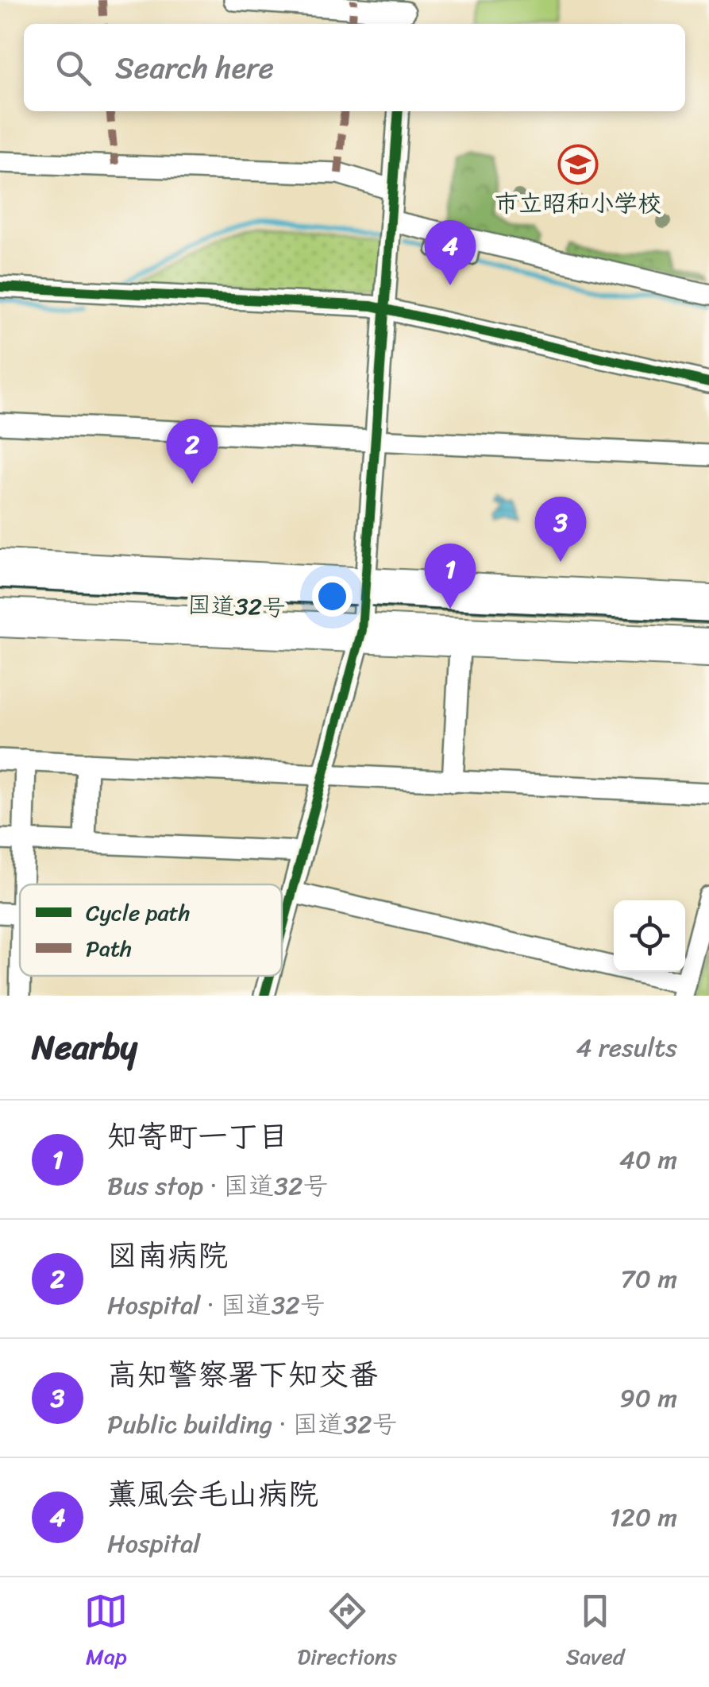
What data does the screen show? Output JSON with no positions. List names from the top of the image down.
{
  "streets": {
    "highway": ["国道32号"]
  },
  "places": {
    "school or university": ["市立昭和小学校"]
  },
  "legend": ["Cycle path", "Path"],
  "page": {
    "search": "Search here",
    "pins": [
      "4",
      "2",
      "3",
      "1"
    ],
    "heading": ["Nearby", "4 results"],
    "list": [
      {
        "mark": "1",
        "name": "知寄町一丁目",
        "note": "Bus stop · 国道32号",
        "value": "40 m"
      },
      {
        "mark": "2",
        "name": "図南病院",
        "note": "Hospital · 国道32号",
        "value": "70 m"
      },
      {
        "mark": "3",
        "name": "高知警察署下知交番",
        "note": "Public building · 国道32号",
        "value": "90 m"
      },
      {
        "mark": "4",
        "name": "薫風会毛山病院",
        "note": "Hospital",
        "value": "120 m"
      }
    ],
    "nav": ["Map", "Directions", "Saved"]
  }
}
